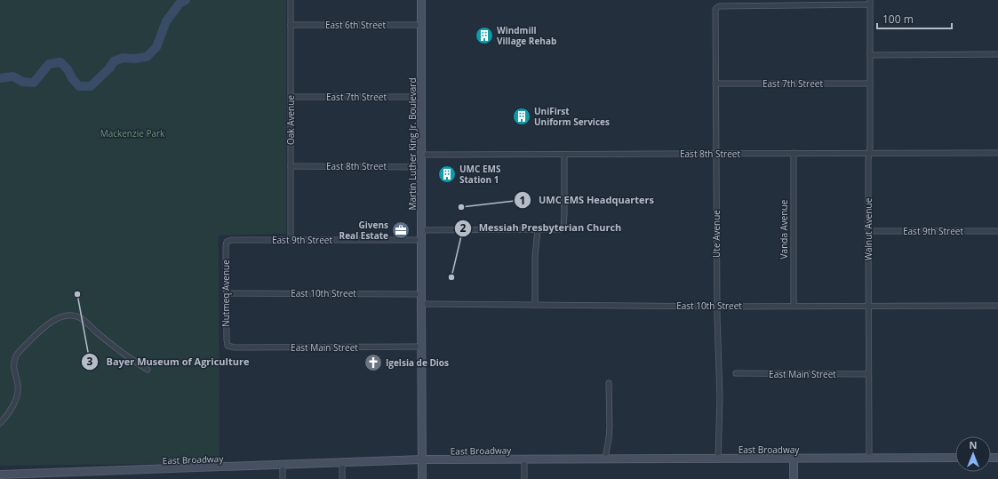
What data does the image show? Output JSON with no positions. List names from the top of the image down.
{
  "streets": {
    "main road": ["Martin Luther King Jr. Boulevard", "East Broadway"],
    "street": [
      "East 6th Street",
      "East 7th Street",
      "Oak Avenue",
      "East 8th Street",
      "Vanda Avenue",
      "Walnut Avenue",
      "East 9th Street",
      "Ute Avenue",
      "Nutmeq Avenue",
      "East 10th Street",
      "East Main Street"
    ]
  },
  "crossings": [
    ["East 6th Street", "Oak Avenue"],
    ["East 6th Street", "Martin Luther King Jr. Boulevard"],
    ["East 7th Street", "Oak Avenue"],
    ["East 7th Street", "Martin Luther King Jr. Boulevard"],
    ["East 7th Street", "Walnut Avenue"],
    ["East 7th Street", "Ute Avenue"],
    ["Oak Avenue", "East 8th Street"],
    ["Oak Avenue", "East 9th Street"],
    ["Martin Luther King Jr. Boulevard", "East 8th Street"],
    ["Martin Luther King Jr. Boulevard", "East 9th Street"],
    ["Martin Luther King Jr. Boulevard", "East 10th Street"],
    ["Martin Luther King Jr. Boulevard", "East Main Street"],
    ["Martin Luther King Jr. Boulevard", "East Broadway"],
    ["East 8th Street", "Vanda Avenue"],
    ["East 8th Street", "Walnut Avenue"],
    ["East 8th Street", "Ute Avenue"],
    ["Vanda Avenue", "East 10th Street"],
    ["Walnut Avenue", "East 9th Street"],
    ["Walnut Avenue", "East 10th Street"],
    ["Walnut Avenue", "East Main Street"],
    ["Walnut Avenue", "East Broadway"],
    ["East 9th Street", "Nutmeq Avenue"],
    ["Ute Avenue", "East 10th Street"],
    ["Ute Avenue", "East Broadway"],
    ["Nutmeq Avenue", "East 10th Street"],
    ["Nutmeq Avenue", "East Main Street"]
  ],
  "parks": ["Mackenzie Park"],
  "places": {
    "building": ["Windmill Village Rehab", "UniFirst Uniform Services", "UMC EMS Station 1"],
    "other": ["UMC EMS Headquarters", "Messiah Presbyterian Church", "Bayer Museum of Agriculture"],
    "office": ["Givens Real Estate"],
    "church": ["Igelsia de Dios"]
  },
  "scale_bar": "100 m",
  "north": "top"
}
